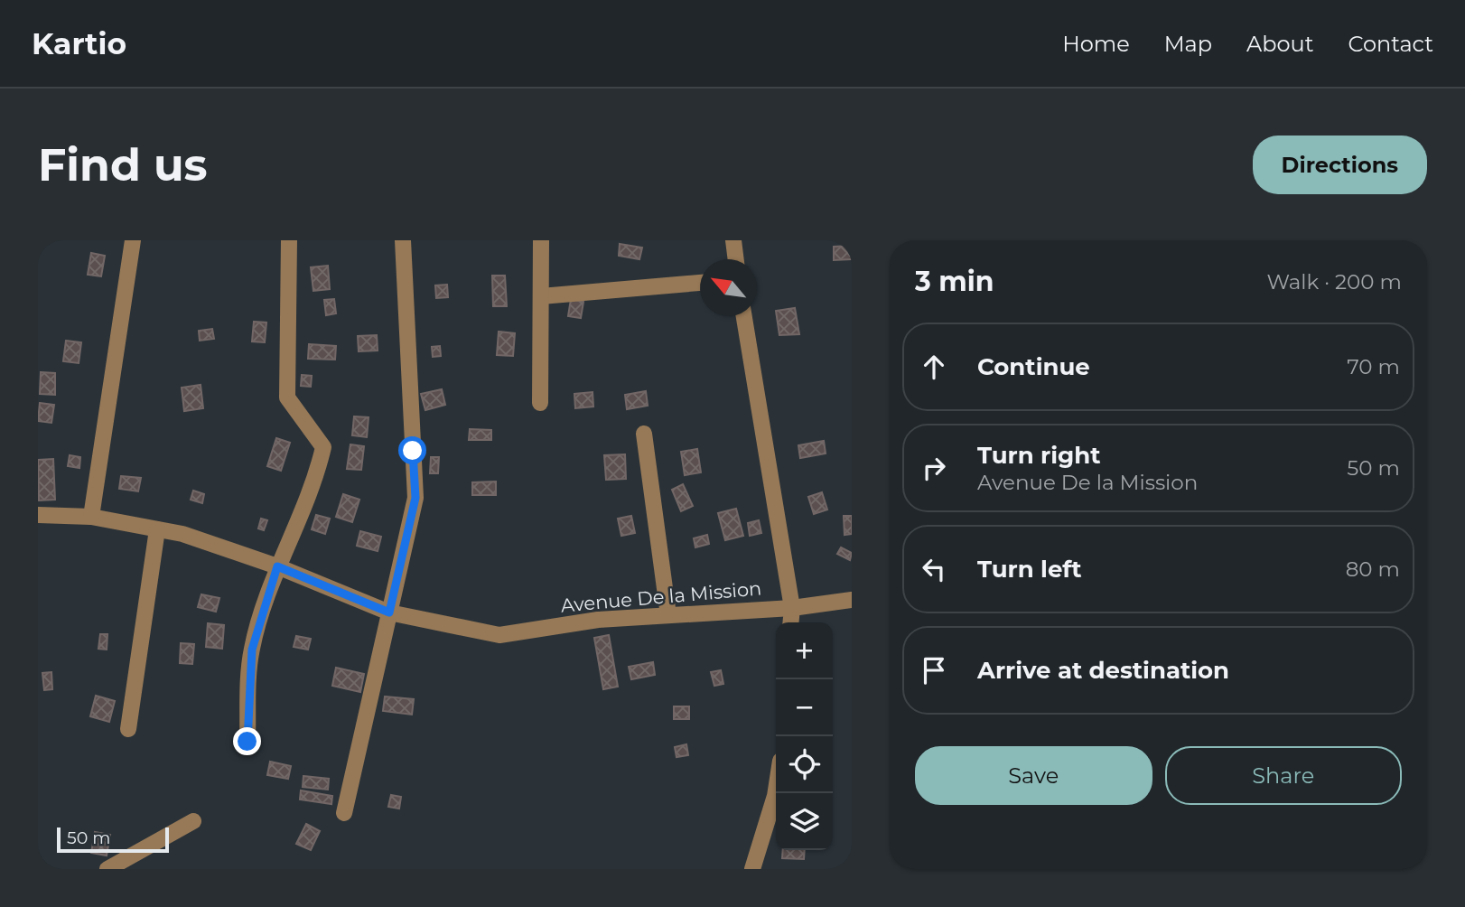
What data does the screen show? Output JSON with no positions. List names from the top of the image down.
{
  "streets": {
    "street": ["Avenue De la Mission"]
  },
  "scale_bar": "50 m",
  "north": "top left",
  "page": {
    "header": "Kartio",
    "nav": [
      "Home",
      "Map",
      "About",
      "Contact"
    ],
    "buttons": [
      "Directions",
      ["Save", "Share"]
    ],
    "title": "Find us",
    "heading": ["3 min", "Walk · 200 m"],
    "list": [
      ["Continue", "70 m"],
      ["Turn right", "Avenue De la Mission", "50 m"],
      ["Turn left", "80 m"],
      "Arrive at destination"
    ],
    "map_buttons": ["+", "−"],
    "scale": "50 m"
  }
}
